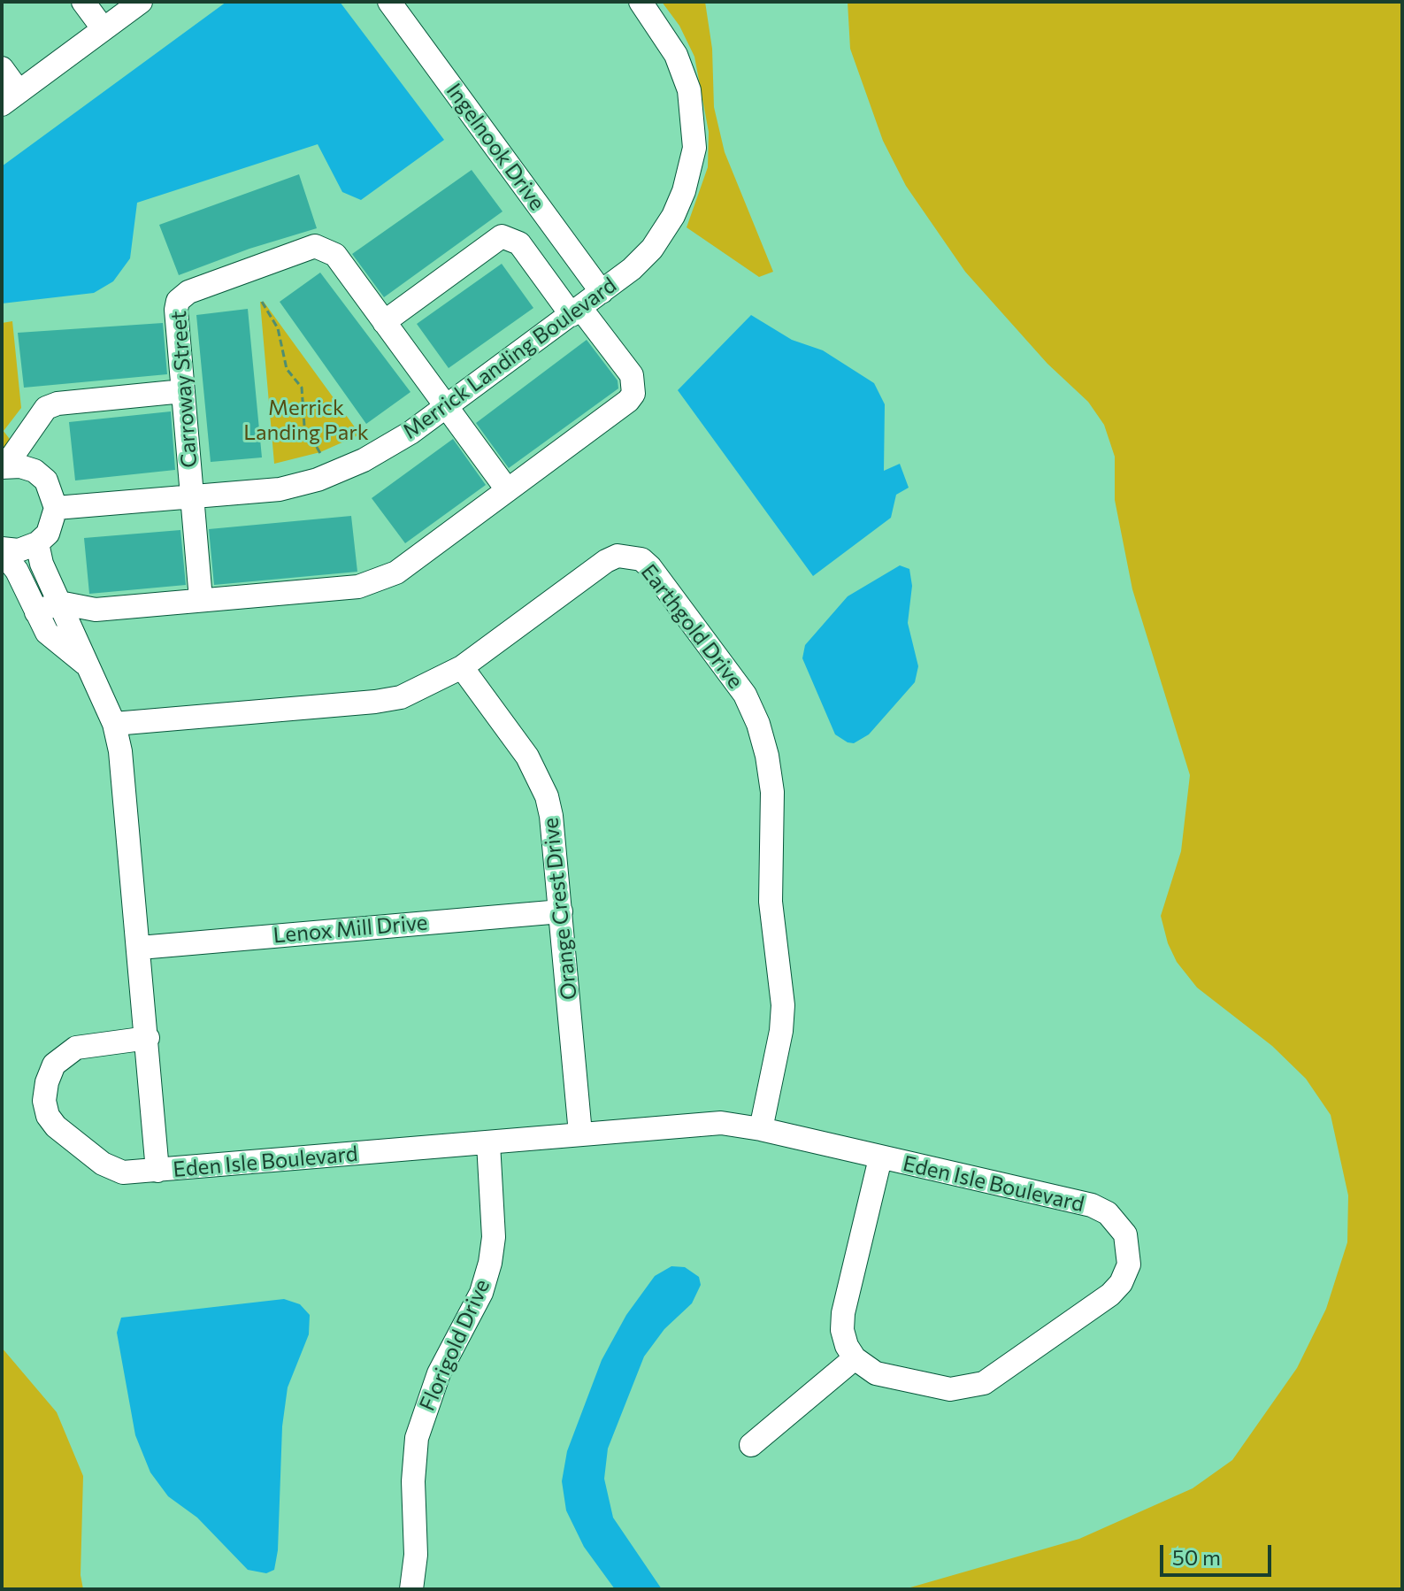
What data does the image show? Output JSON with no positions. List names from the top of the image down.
{
  "streets": {
    "street": [
      "Ingelnook Drive",
      "Merrick Landing Boulevard",
      "Carroway Street",
      "Earthgold Drive",
      "Orange Crest Drive",
      "Lenox Mill Drive",
      "Eden Isle Boulevard",
      "Florigold Drive"
    ]
  },
  "crossings": [
    ["Ingelnook Drive", "Merrick Landing Boulevard"],
    ["Merrick Landing Boulevard", "Carroway Street"],
    ["Earthgold Drive", "Orange Crest Drive"],
    ["Earthgold Drive", "Eden Isle Boulevard"],
    ["Orange Crest Drive", "Lenox Mill Drive"],
    ["Orange Crest Drive", "Eden Isle Boulevard"],
    ["Lenox Mill Drive", "Eden Isle Boulevard"],
    ["Eden Isle Boulevard", "Florigold Drive"]
  ],
  "parks": ["Merrick Landing Park"],
  "scale_bar": "50 m"
}
